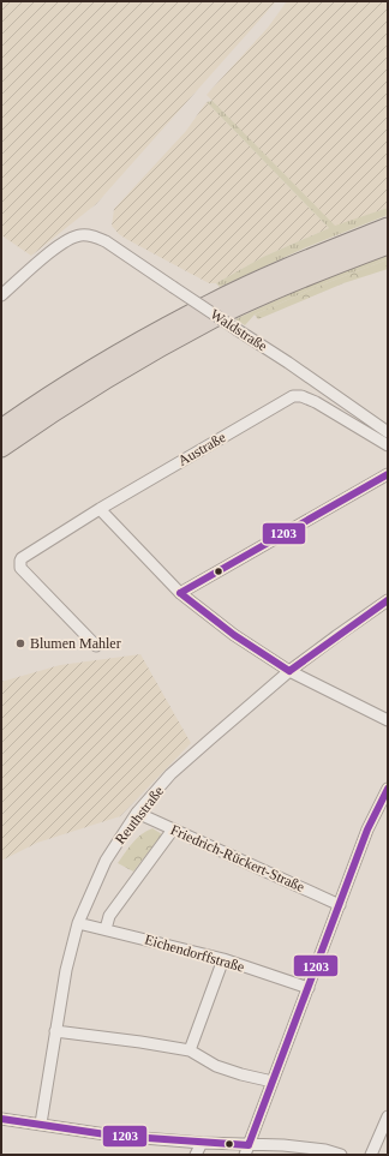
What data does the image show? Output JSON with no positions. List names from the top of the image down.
{
  "streets": {
    "street": [
      "Waldstraße",
      "Austraße",
      "Reuthstraße",
      "Friedrich-Rückert-Straße",
      "Eichendorffstraße"
    ]
  },
  "crossings": [
    ["Reuthstraße", "Friedrich-Rückert-Straße"],
    ["Reuthstraße", "Eichendorffstraße"]
  ],
  "places": ["Blumen Mahler"],
  "lines": ["transit line 1203"]
}
